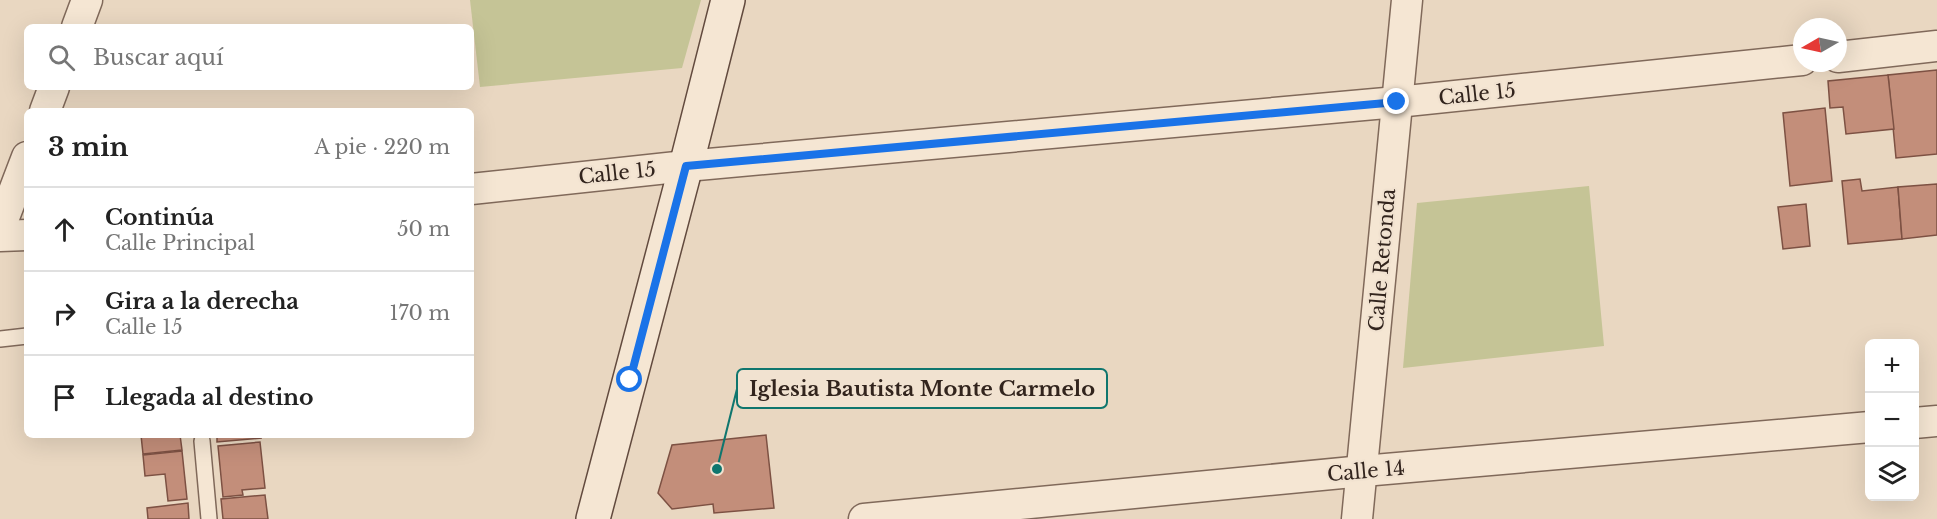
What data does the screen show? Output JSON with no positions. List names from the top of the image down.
{
  "streets": {
    "street": ["Calle 15", "Calle Retonda", "Calle 14"]
  },
  "crossings": [
    ["Calle 15", "Calle Retonda"],
    ["Calle Retonda", "Calle 14"]
  ],
  "places": ["Iglesia Bautista Monte Carmelo"],
  "north": "left",
  "page": {
    "search": "Buscar aquí",
    "heading": ["3 min", "A pie · 220 m"],
    "list": [
      ["Continúa", "Calle Principal", "50 m"],
      ["Gira a la derecha", "Calle 15", "170 m"],
      "Llegada al destino"
    ],
    "map_buttons": ["+", "−"]
  }
}
